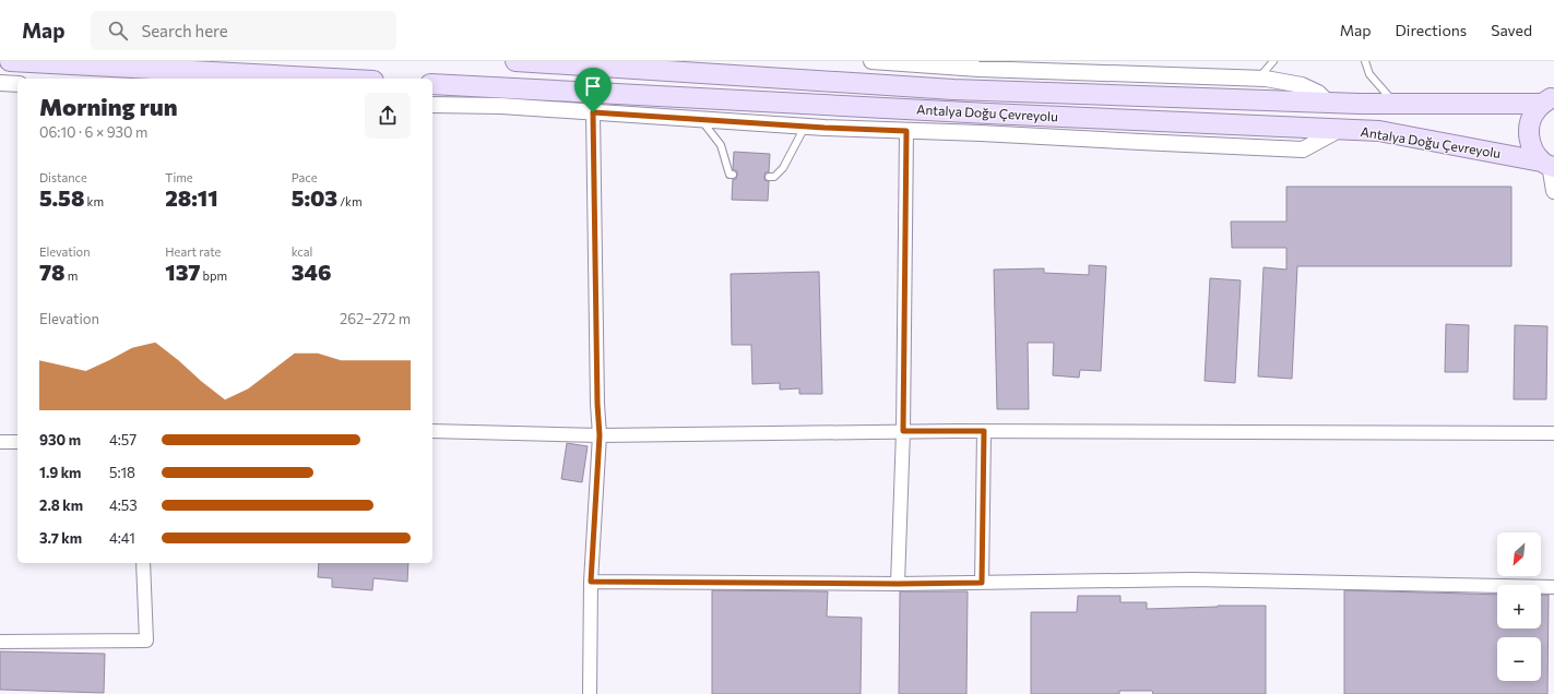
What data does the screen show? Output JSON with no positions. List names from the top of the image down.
{
  "streets": {
    "main road": ["Antalya Doğu Çevreyolu"]
  },
  "north": "bottom left",
  "page": {
    "header": "Map",
    "search": "Search here",
    "nav": ["Map", "Directions", "Saved"],
    "heading": ["Morning run", "06:10 · 6 × 930 m"],
    "stats": [
      ["Distance", "5.58 km"],
      ["Time", "28:11"],
      ["Pace", "5:03 /km"],
      ["Elevation", "78 m"],
      ["Heart rate", "137 bpm"],
      ["kcal", "346"]
    ],
    "chart": ["Elevation", "262–272 m"],
    "list": [
      {
        "name": "930 m",
        "note": "4:57"
      },
      {
        "name": "1.9 km",
        "note": "5:18"
      },
      {
        "name": "2.8 km",
        "note": "4:53"
      },
      {
        "name": "3.7 km",
        "note": "4:41"
      }
    ],
    "map_buttons": ["+", "−"]
  }
}
